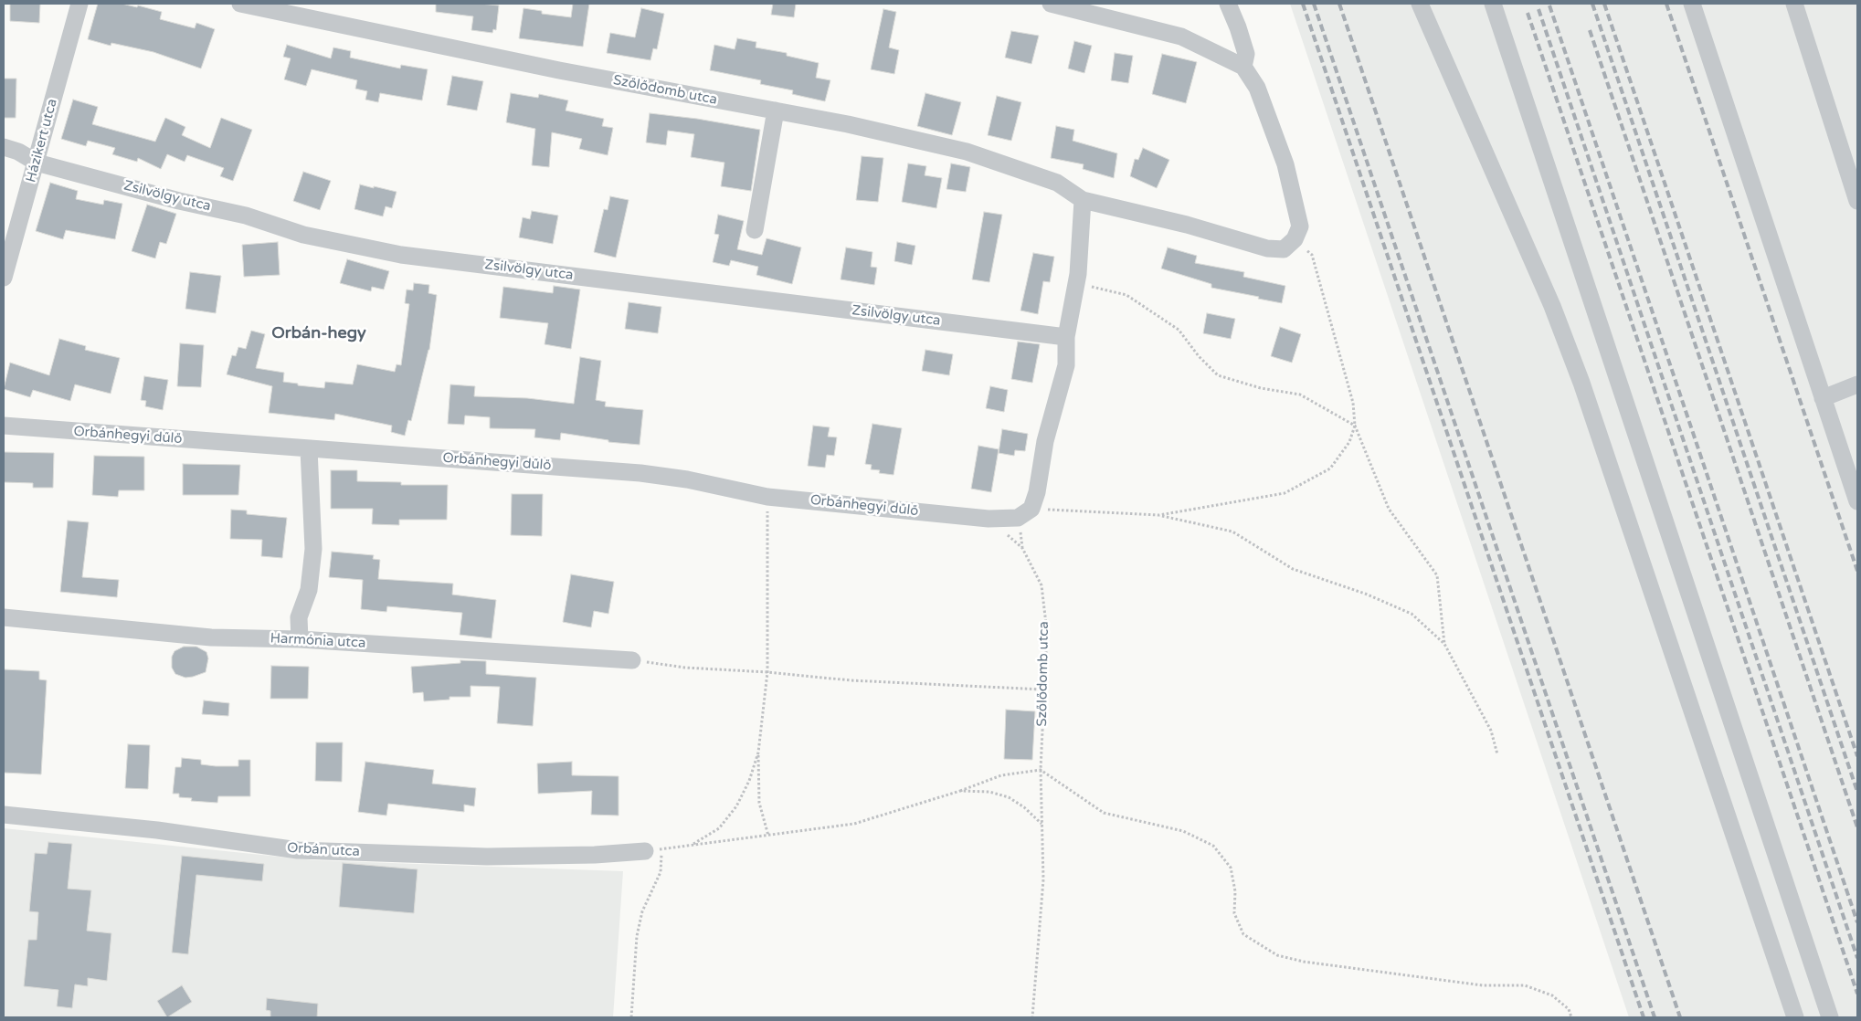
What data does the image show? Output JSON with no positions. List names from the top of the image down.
{
  "streets": {
    "street": [
      "Szőlődomb utca",
      "Házikert utca",
      "Zsilvölgy utca",
      "Orbánhegyi dűlő",
      "Harmónia utca",
      "Orbán utca"
    ]
  },
  "crossings": [
    ["Szőlődomb utca", "Orbánhegyi dűlő"],
    ["Házikert utca", "Zsilvölgy utca"]
  ],
  "districts": ["Orbán-hegy"]
}
